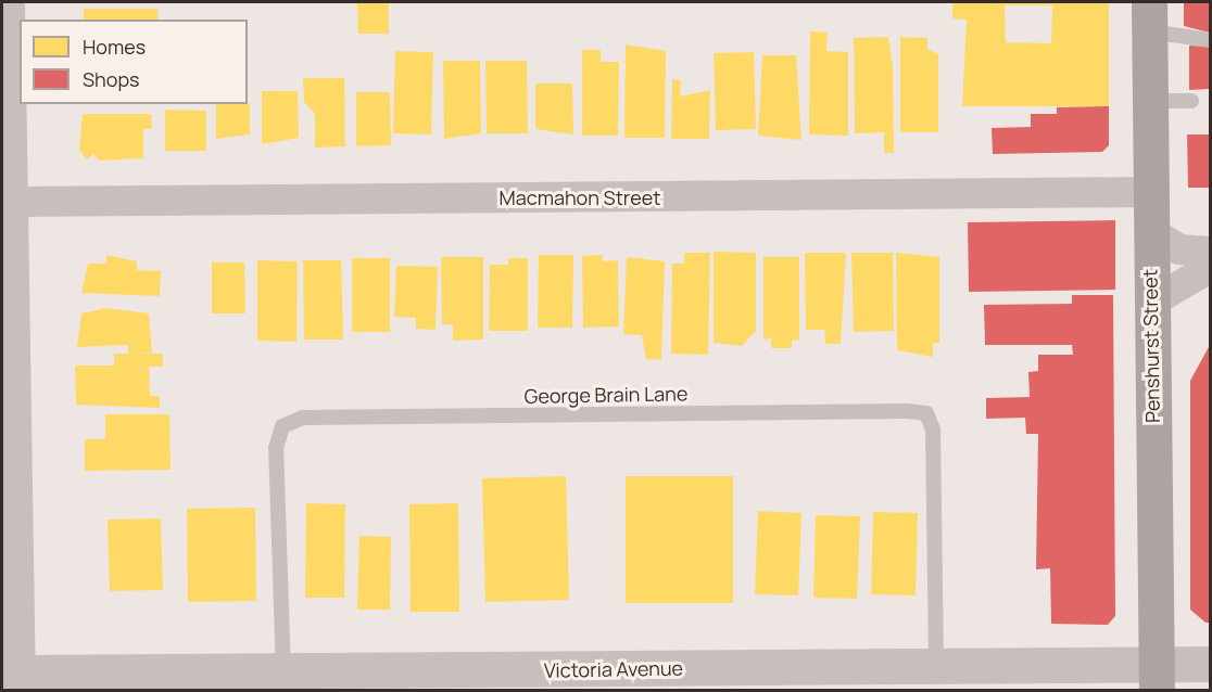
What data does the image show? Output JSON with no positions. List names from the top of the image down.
{
  "streets": {
    "main road": ["Penshurst Street"],
    "street": ["Macmahon Street", "Victoria Avenue"],
    "lane": ["George Brain Lane"]
  },
  "crossings": [
    ["Macmahon Street", "Penshurst Street"],
    ["Penshurst Street", "Victoria Avenue"],
    ["George Brain Lane", "Victoria Avenue"]
  ],
  "legend": ["Homes", "Shops"]
}
